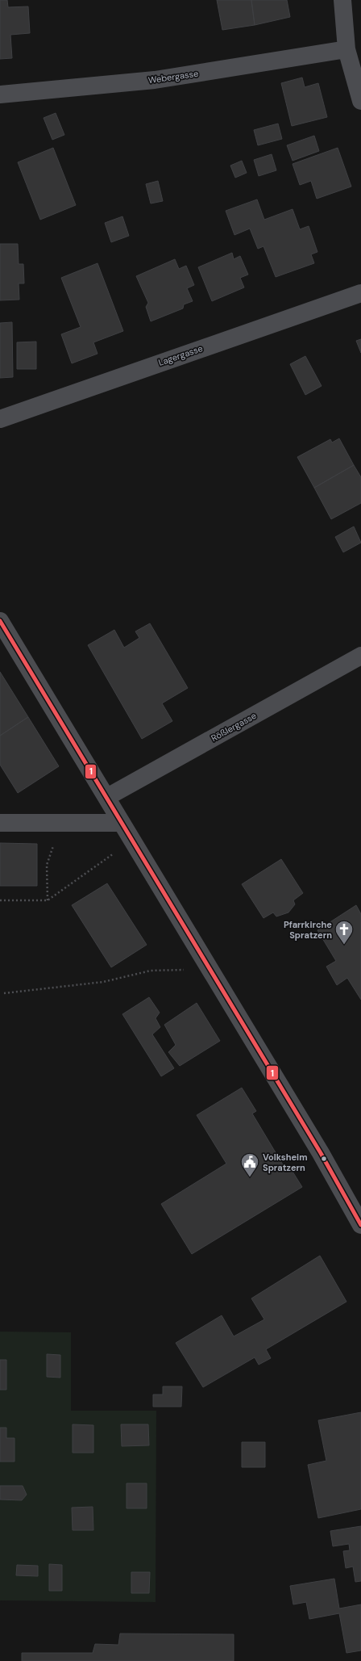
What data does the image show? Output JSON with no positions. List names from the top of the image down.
{
  "streets": {
    "street": ["Webergasse", "Lagergasse", "Rößlergasse"]
  },
  "places": {
    "church": ["Pfarrkirche Spratzern"],
    "public building": ["Volksheim Spratzern"]
  },
  "lines": ["transit line 1"]
}
